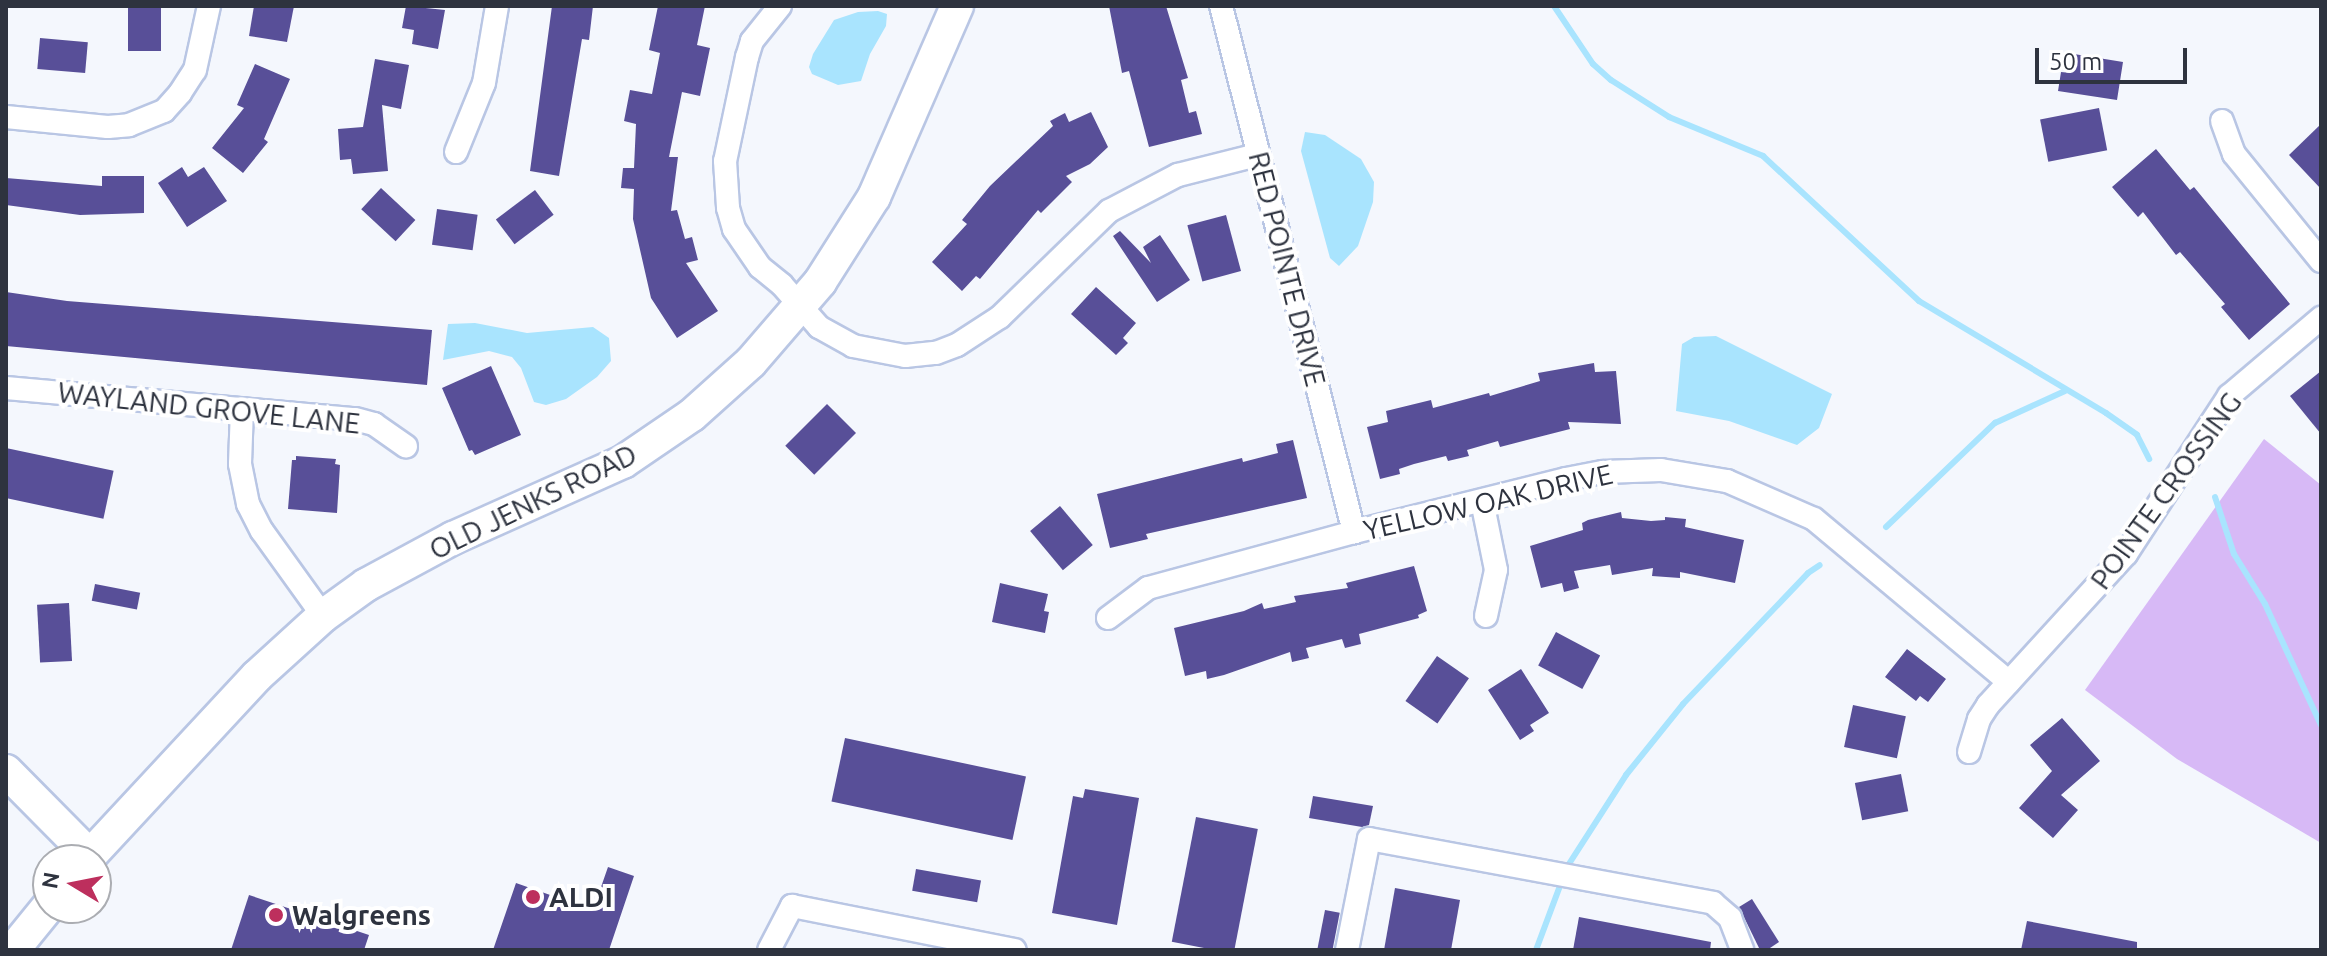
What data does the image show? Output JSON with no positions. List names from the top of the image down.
{
  "streets": {
    "street": [
      "RED POINTE DRIVE",
      "WAYLAND GROVE LANE",
      "POINTE CROSSING",
      "OLD JENKS ROAD",
      "YELLOW OAK DRIVE"
    ]
  },
  "crossings": [
    ["RED POINTE DRIVE", "YELLOW OAK DRIVE"],
    ["POINTE CROSSING", "YELLOW OAK DRIVE"]
  ],
  "places": ["ALDI", "Walgreens"],
  "scale_bar": "50 m",
  "north": "left"
}
